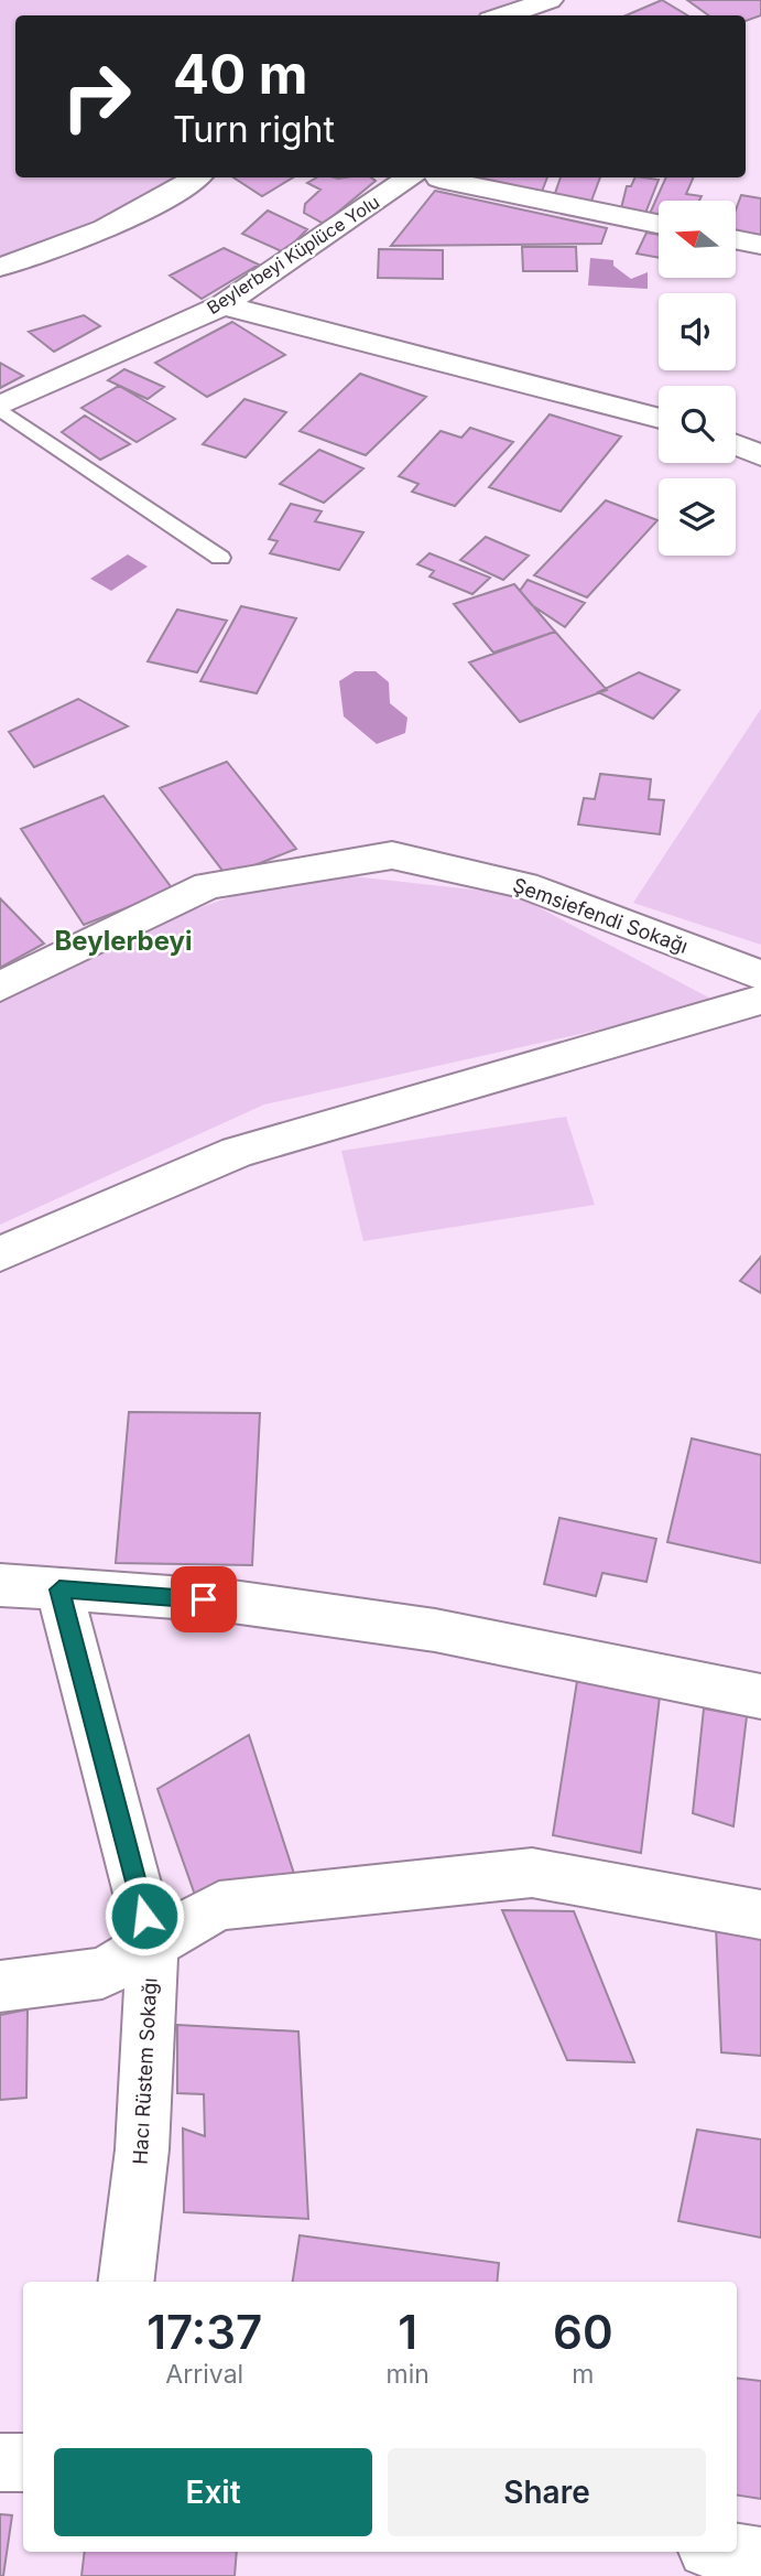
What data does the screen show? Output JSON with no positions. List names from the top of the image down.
{
  "streets": {
    "street": ["Beylerbeyi Küplüce Yolu", "Şemsiefendi Sokağı", "Hacı Rüstem Sokağı"]
  },
  "districts": ["Beylerbeyi"],
  "north": "left",
  "page": {
    "turn": ["40 m", "Turn right"],
    "eta": [
      "17:37",
      "Arrival",
      "1",
      "min",
      "60",
      "m"
    ],
    "buttons": ["Exit", "Share"]
  }
}
